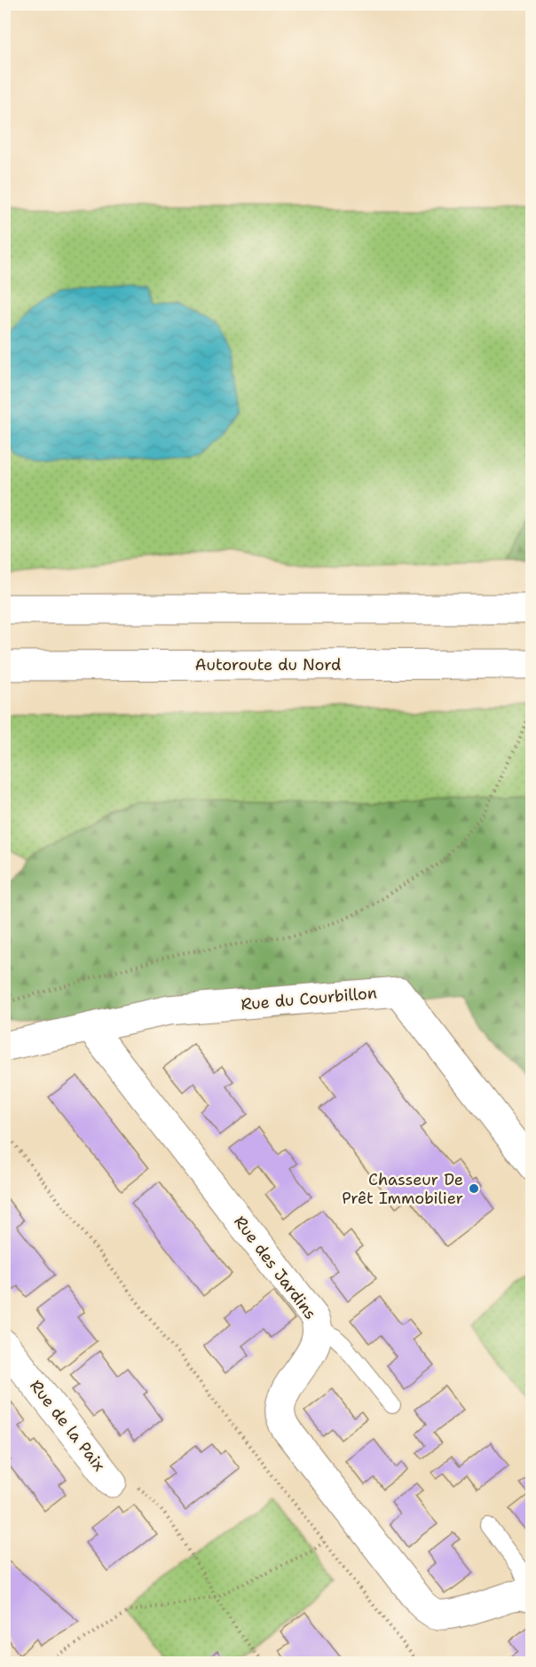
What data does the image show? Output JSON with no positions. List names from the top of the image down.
{
  "streets": {
    "main road": [
      "Autoroute du Nord",
      "Rue du Courbillon",
      "Rue des Jardins",
      "Rue de la Paix"
    ]
  },
  "crossings": [
    ["Rue du Courbillon", "Rue des Jardins"]
  ],
  "places": ["Chasseur De Prêt Immobilier"]
}
